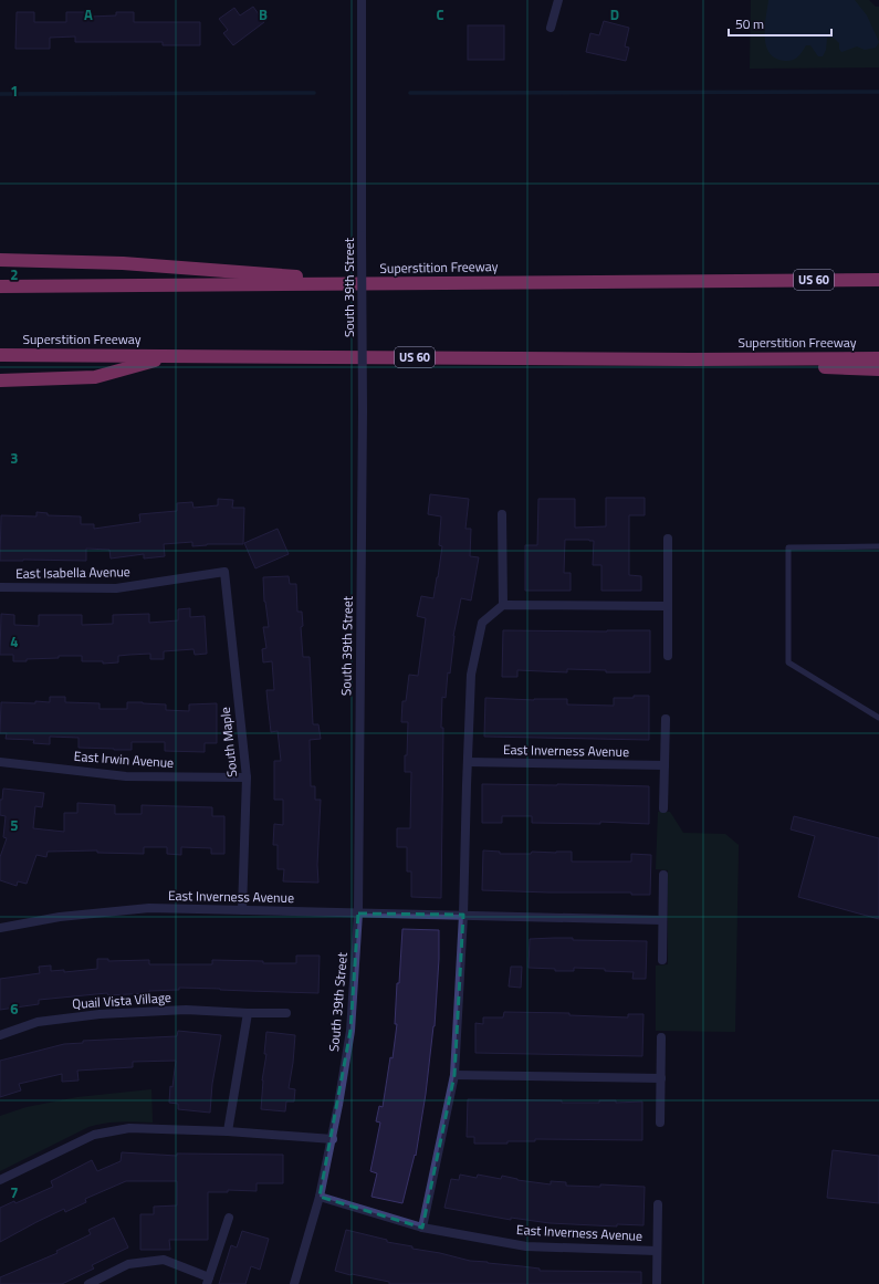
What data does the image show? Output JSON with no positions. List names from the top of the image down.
{
  "streets": {
    "highway": ["Superstition Freeway", "US 60"],
    "street": [
      "South 39th Street",
      "East Isabella Avenue",
      "South Maple",
      "East Inverness Avenue",
      "East Irwin Avenue",
      "Quail Vista Village"
    ]
  },
  "crossings": [
    ["South 39th Street", "East Inverness Avenue"],
    ["East Isabella Avenue", "South Maple"],
    ["South Maple", "East Inverness Avenue"],
    ["South Maple", "East Irwin Avenue"]
  ],
  "scale_bar": "50 m",
  "grid": {
    "columns": [
      "A",
      "B",
      "C",
      "D"
    ],
    "rows": [
      "1",
      "2",
      "3",
      "4",
      "5",
      "6",
      "7"
    ]
  }
}
